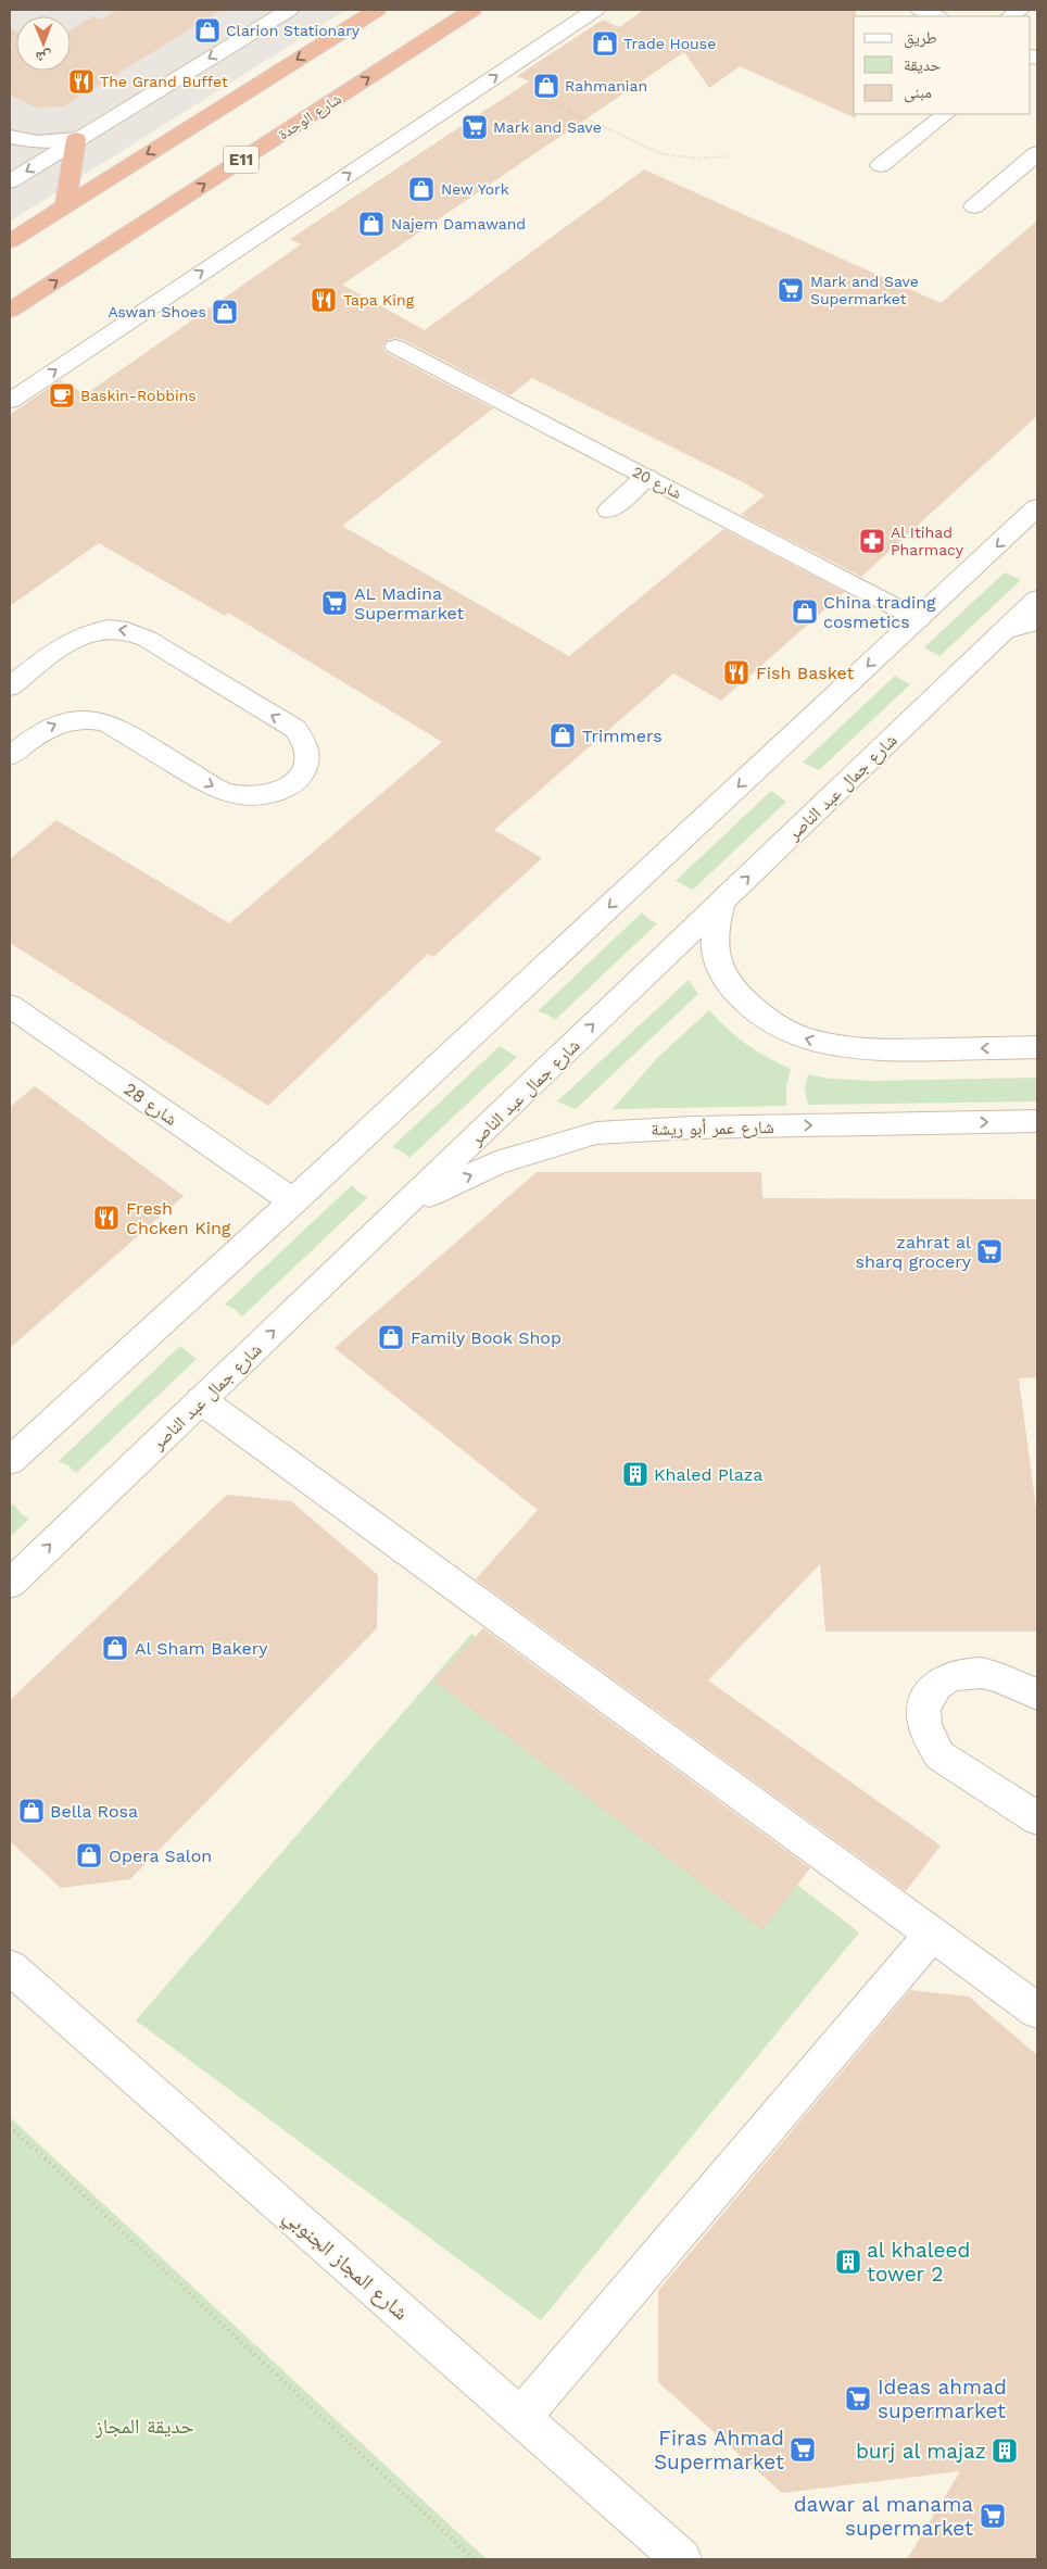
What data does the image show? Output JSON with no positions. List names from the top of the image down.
{
  "streets": {
    "highway": ["شارع الوحدة", "E11"],
    "street": [
      "شارع 20",
      "شارع جمال عبد الناصر",
      "شارع 28",
      "شارع عمر أبو ريشة",
      "شارع المجاز الجنوبي"
    ]
  },
  "crossings": [
    ["شارع جمال عبد الناصر", "شارع عمر أبو ريشة"]
  ],
  "one_way": ["شارع عمر أبو ريشة"],
  "parks": ["حديقة المجاز"],
  "places": {
    "shop": [
      "Clarion Stationary",
      "Trade House",
      "Rahmanian",
      "New York",
      "Najem Damawand",
      "Aswan Shoes",
      "China trading cosmetics",
      "Trimmers",
      "Family Book Shop",
      "Al Sham Bakery",
      "Bella Rosa",
      "Opera Salon"
    ],
    "restaurant": [
      "The Grand Buffet",
      "Tapa King",
      "Fish Basket",
      "Fresh Chcken King"
    ],
    "supermarket": [
      "Mark and Save",
      "Mark and Save Supermarket",
      "AL Madina Supermarket",
      "zahrat al sharq grocery",
      "Ideas ahmad supermarket",
      "Firas Ahmad Supermarket",
      "dawar al manama supermarket"
    ],
    "cafe": ["Baskin-Robbins"],
    "pharmacy": ["Al Itihad Pharmacy"],
    "building": ["Khaled Plaza", "al khaleed tower 2", "burj al majaz"]
  },
  "legend": ["طريق", "حديقة", "مبنى"],
  "north": "bottom"
}
